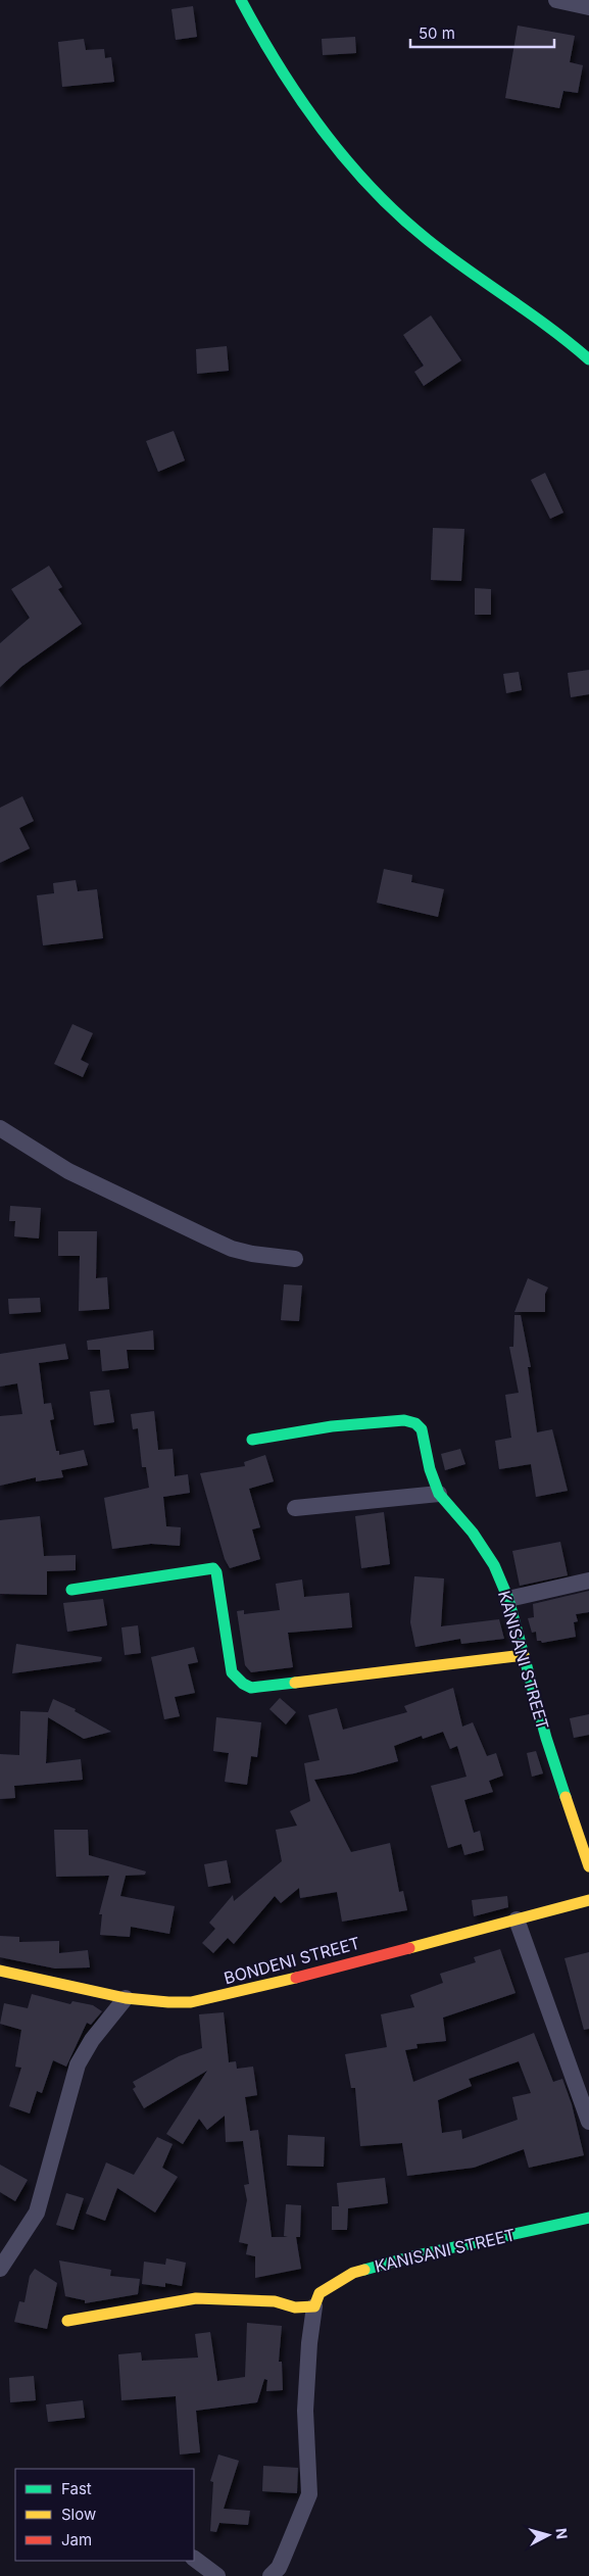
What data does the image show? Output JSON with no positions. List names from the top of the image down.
{
  "streets": {
    "street": ["KANISANI STREET", "BONDENI STREET"]
  },
  "legend": ["Fast", "Slow", "Jam"],
  "scale_bar": "50 m",
  "north": "right"
}
